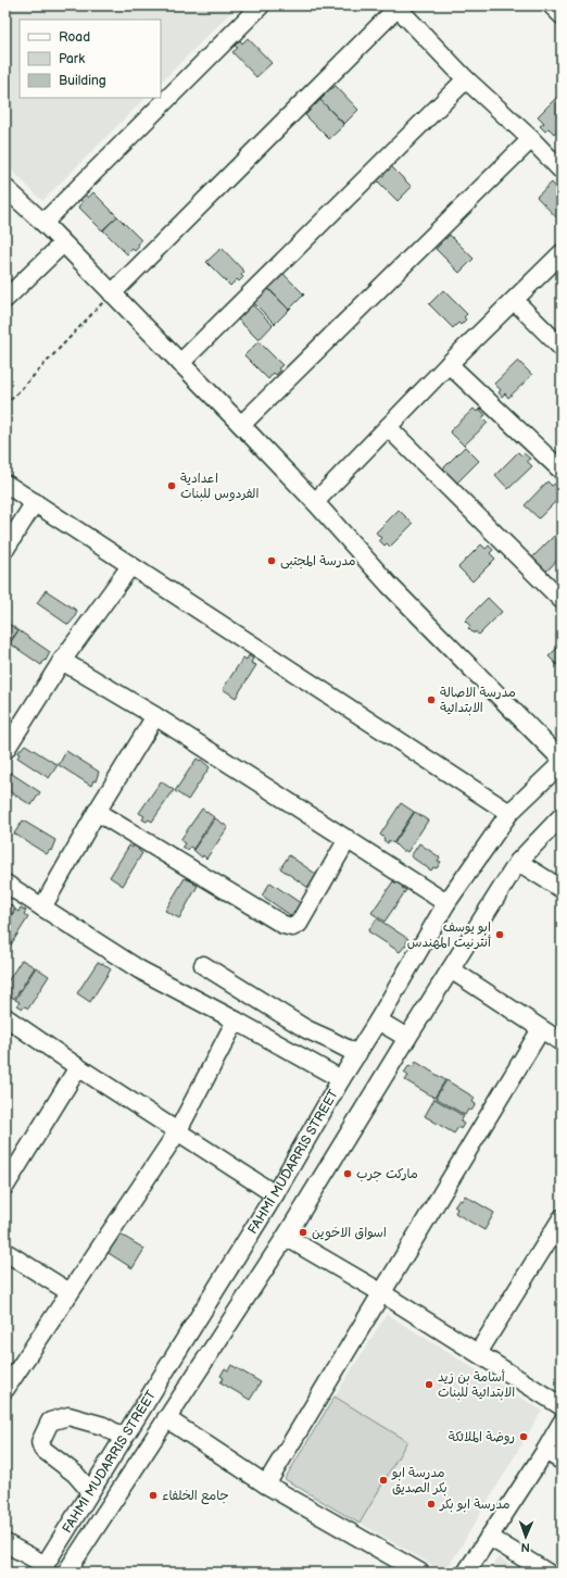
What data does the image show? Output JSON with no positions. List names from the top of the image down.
{
  "streets": {
    "street": ["FAHMĪ MUDARRIS STREET"]
  },
  "places": [
    "اعدادية الفردوس للبنات",
    "مدرسة المجتبى",
    "مدرسة الاصالة الابتدائية",
    "ابو يوسف أنترنيت المهندس",
    "ماركت جرب",
    "اسواق الاخوين",
    "أسامة بن زيد الابتدائية للبنات",
    "روضة الملائكة",
    "مدرسة ابو بكر الصديق",
    "جامع الخلفاء",
    "مدرسة ابو بكر"
  ],
  "legend": ["Road", "Park", "Building"],
  "north": "bottom"
}
